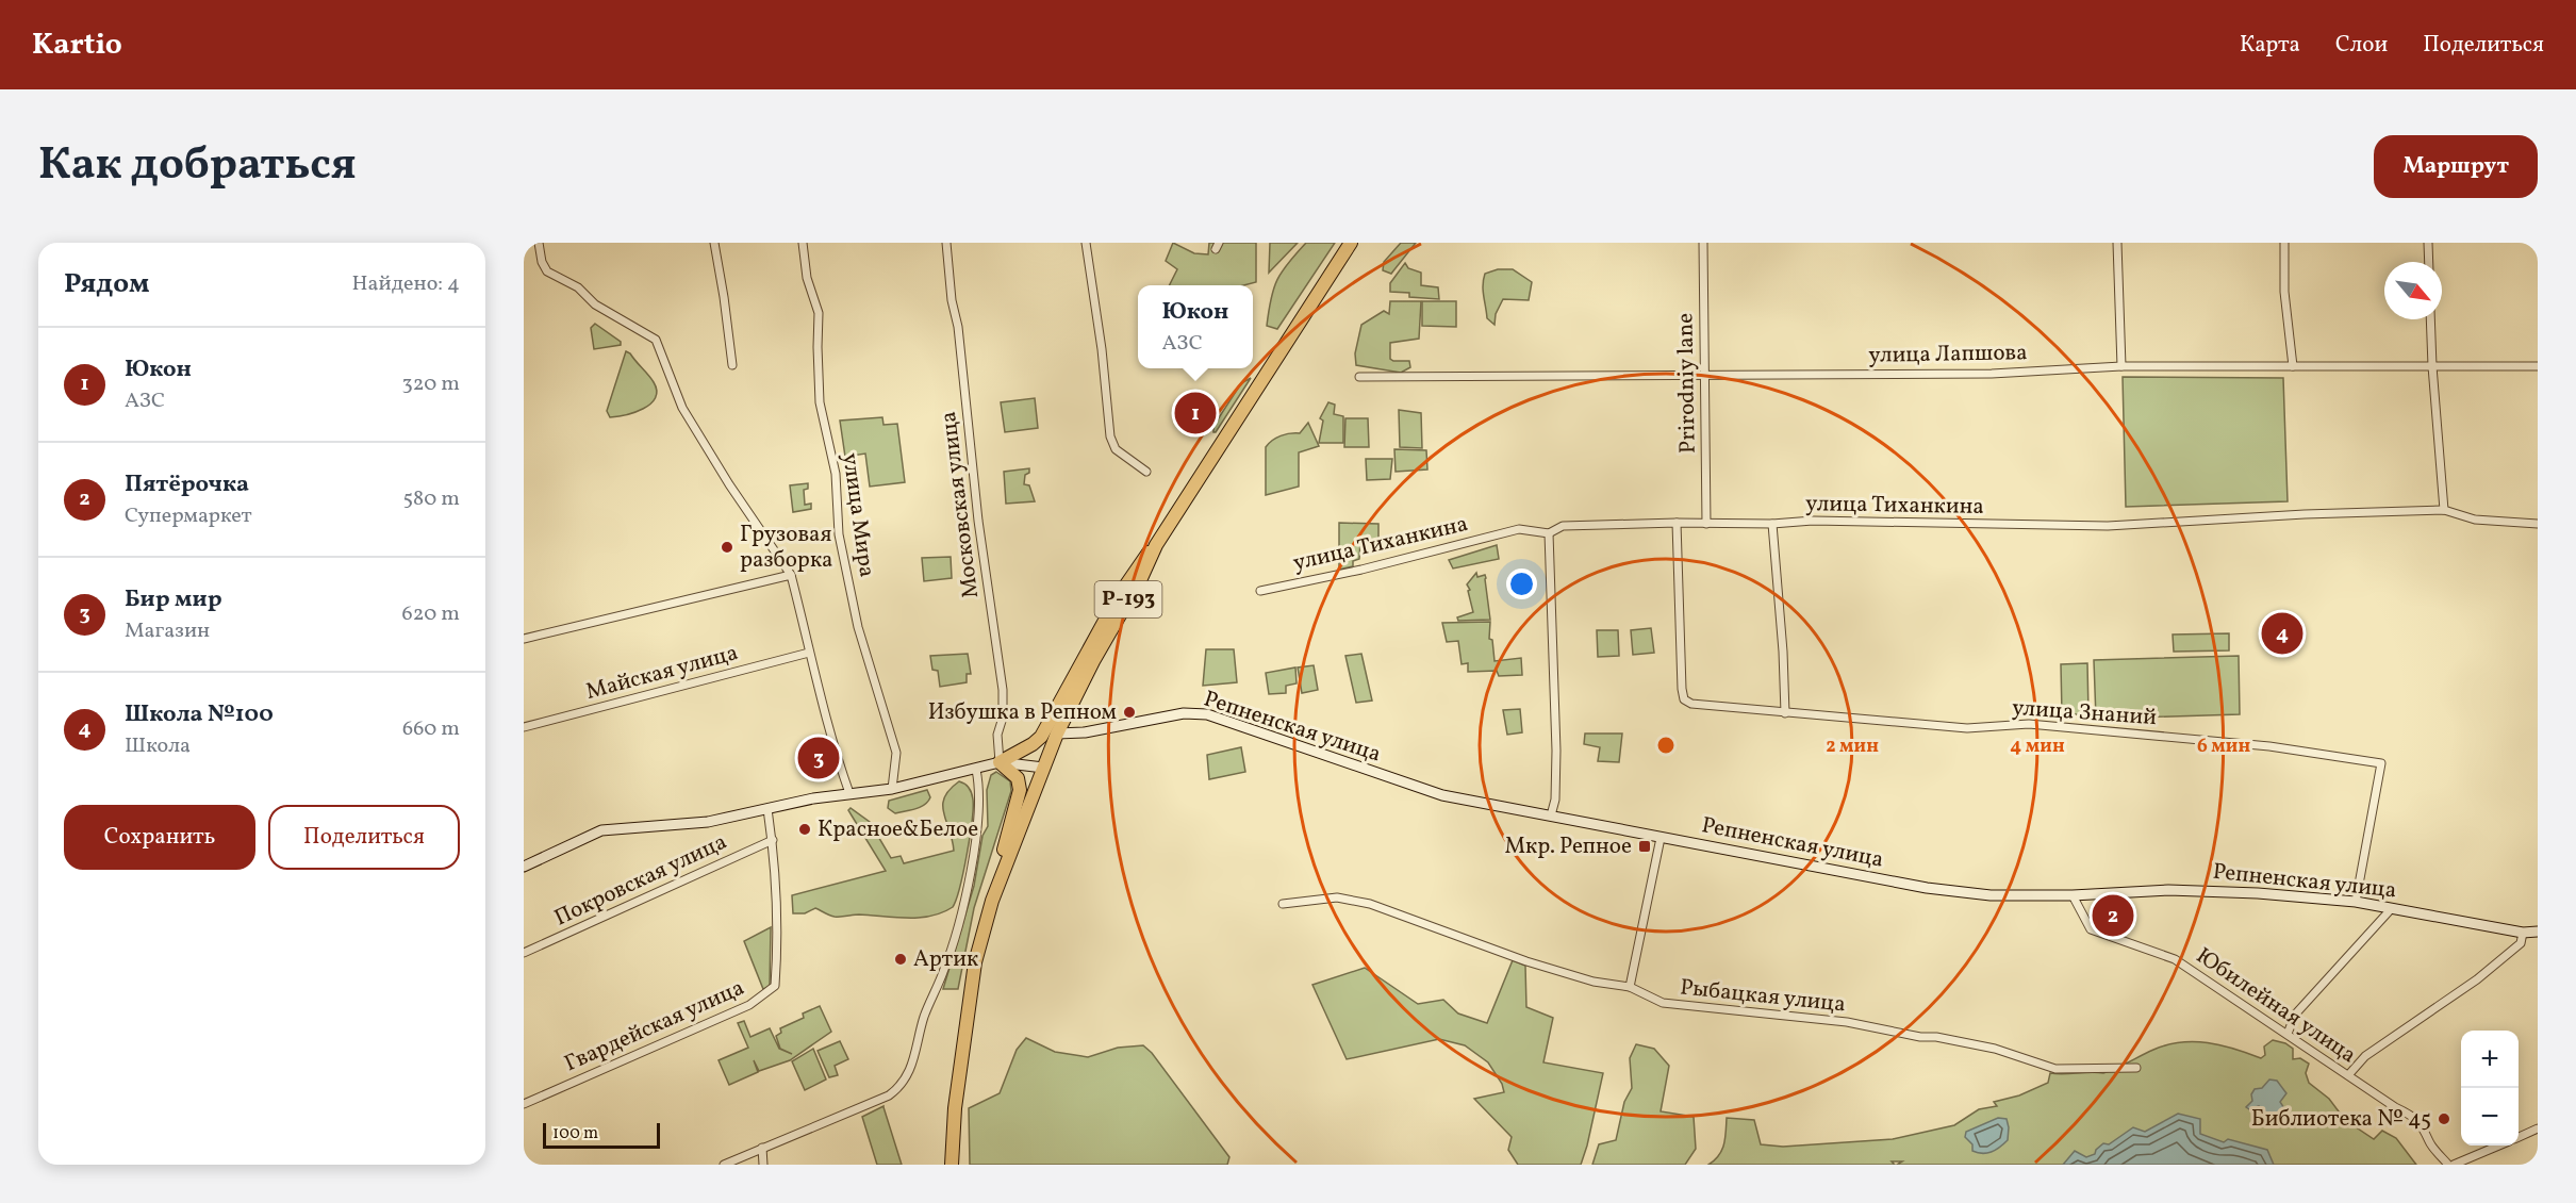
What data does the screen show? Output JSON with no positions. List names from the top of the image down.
{
  "streets": {
    "highway": ["Р-193"],
    "street": [
      "улица Лапшова",
      "Prirodniy lane",
      "Московская улица",
      "улица Тиханкина",
      "улица Мира",
      "Майская улица",
      "улица Знаний",
      "Репненская улица",
      "Покровская улица",
      "Рыбацкая улица",
      "Юбилейная улица",
      "Гвардейская улица"
    ]
  },
  "crossings": [
    ["улица Лапшова", "Prirodniy lane"],
    ["Prirodniy lane", "улица Тиханкина"],
    ["улица Тиханкина", "улица Знаний"],
    ["Р-193", "Репненская улица"],
    ["улица Знаний", "Репненская улица"],
    ["Репненская улица", "Юбилейная улица"],
    ["Покровская улица", "Гвардейская улица"]
  ],
  "places": {
    "other": [
      "Грузовая разборка",
      "Избушка в Репном",
      "Красное&Белое",
      "Артик",
      "Библиотека № 45"
    ],
    "transit": ["Мкр. Репное"]
  },
  "scale_bar": "100 m",
  "north": "bottom right",
  "page": {
    "header": "Kartio",
    "nav": ["Карта", "Слои", "Поделиться"],
    "title": "Как добраться",
    "buttons": [
      "Маршрут",
      ["Сохранить", "Поделиться"]
    ],
    "heading": ["Рядом", "Найдено: 4"],
    "popup": ["Юкон", "АЗС"],
    "list": [
      {
        "mark": "1",
        "name": "Юкон",
        "note": "АЗС",
        "value": "320 m"
      },
      {
        "mark": "2",
        "name": "Пятёрочка",
        "note": "Супермаркет",
        "value": "580 m"
      },
      {
        "mark": "3",
        "name": "Бир мир",
        "note": "Магазин",
        "value": "620 m"
      },
      {
        "mark": "4",
        "name": "Школа №100",
        "note": "Школа",
        "value": "660 m"
      }
    ],
    "pins": [
      "1",
      "4",
      "3",
      "2"
    ],
    "map_buttons": ["+", "−"],
    "scale": "100 m"
  },
  "rings": ["2 мин", "4 мин", "6 мин"]
}
